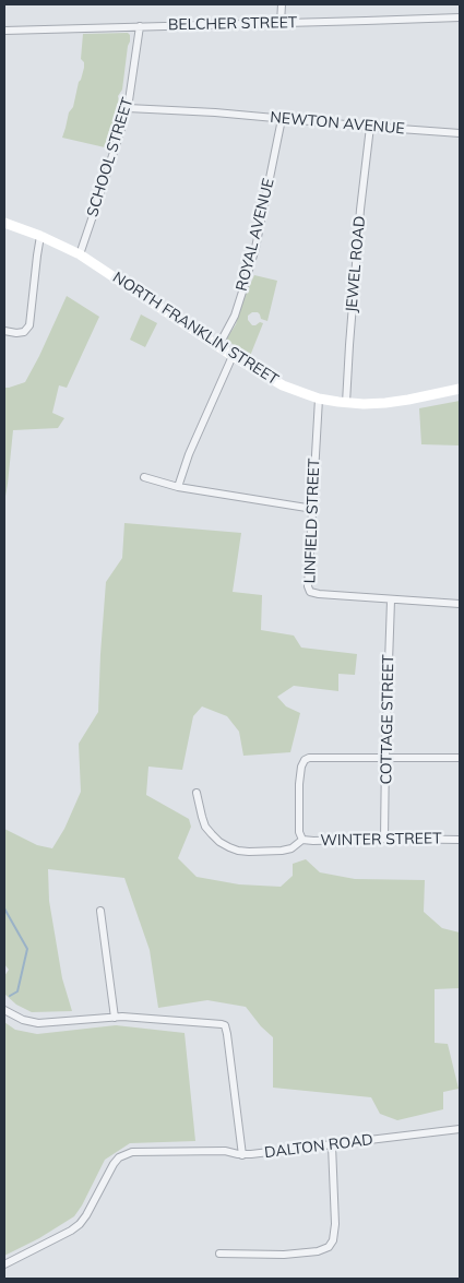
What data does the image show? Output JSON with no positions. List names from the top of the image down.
{
  "streets": {
    "main road": ["NORTH FRANKLIN STREET"],
    "street": [
      "BELCHER STREET",
      "NEWTON AVENUE",
      "SCHOOL STREET",
      "ROYAL AVENUE",
      "JEWEL ROAD",
      "LINFIELD STREET",
      "COTTAGE STREET",
      "WINTER STREET",
      "DALTON ROAD"
    ]
  },
  "crossings": [
    ["BELCHER STREET", "SCHOOL STREET"],
    ["NEWTON AVENUE", "SCHOOL STREET"],
    ["NEWTON AVENUE", "ROYAL AVENUE"],
    ["NEWTON AVENUE", "JEWEL ROAD"],
    ["SCHOOL STREET", "NORTH FRANKLIN STREET"],
    ["ROYAL AVENUE", "NORTH FRANKLIN STREET"],
    ["JEWEL ROAD", "NORTH FRANKLIN STREET"],
    ["NORTH FRANKLIN STREET", "LINFIELD STREET"],
    ["LINFIELD STREET", "COTTAGE STREET"],
    ["COTTAGE STREET", "WINTER STREET"]
  ]
}
